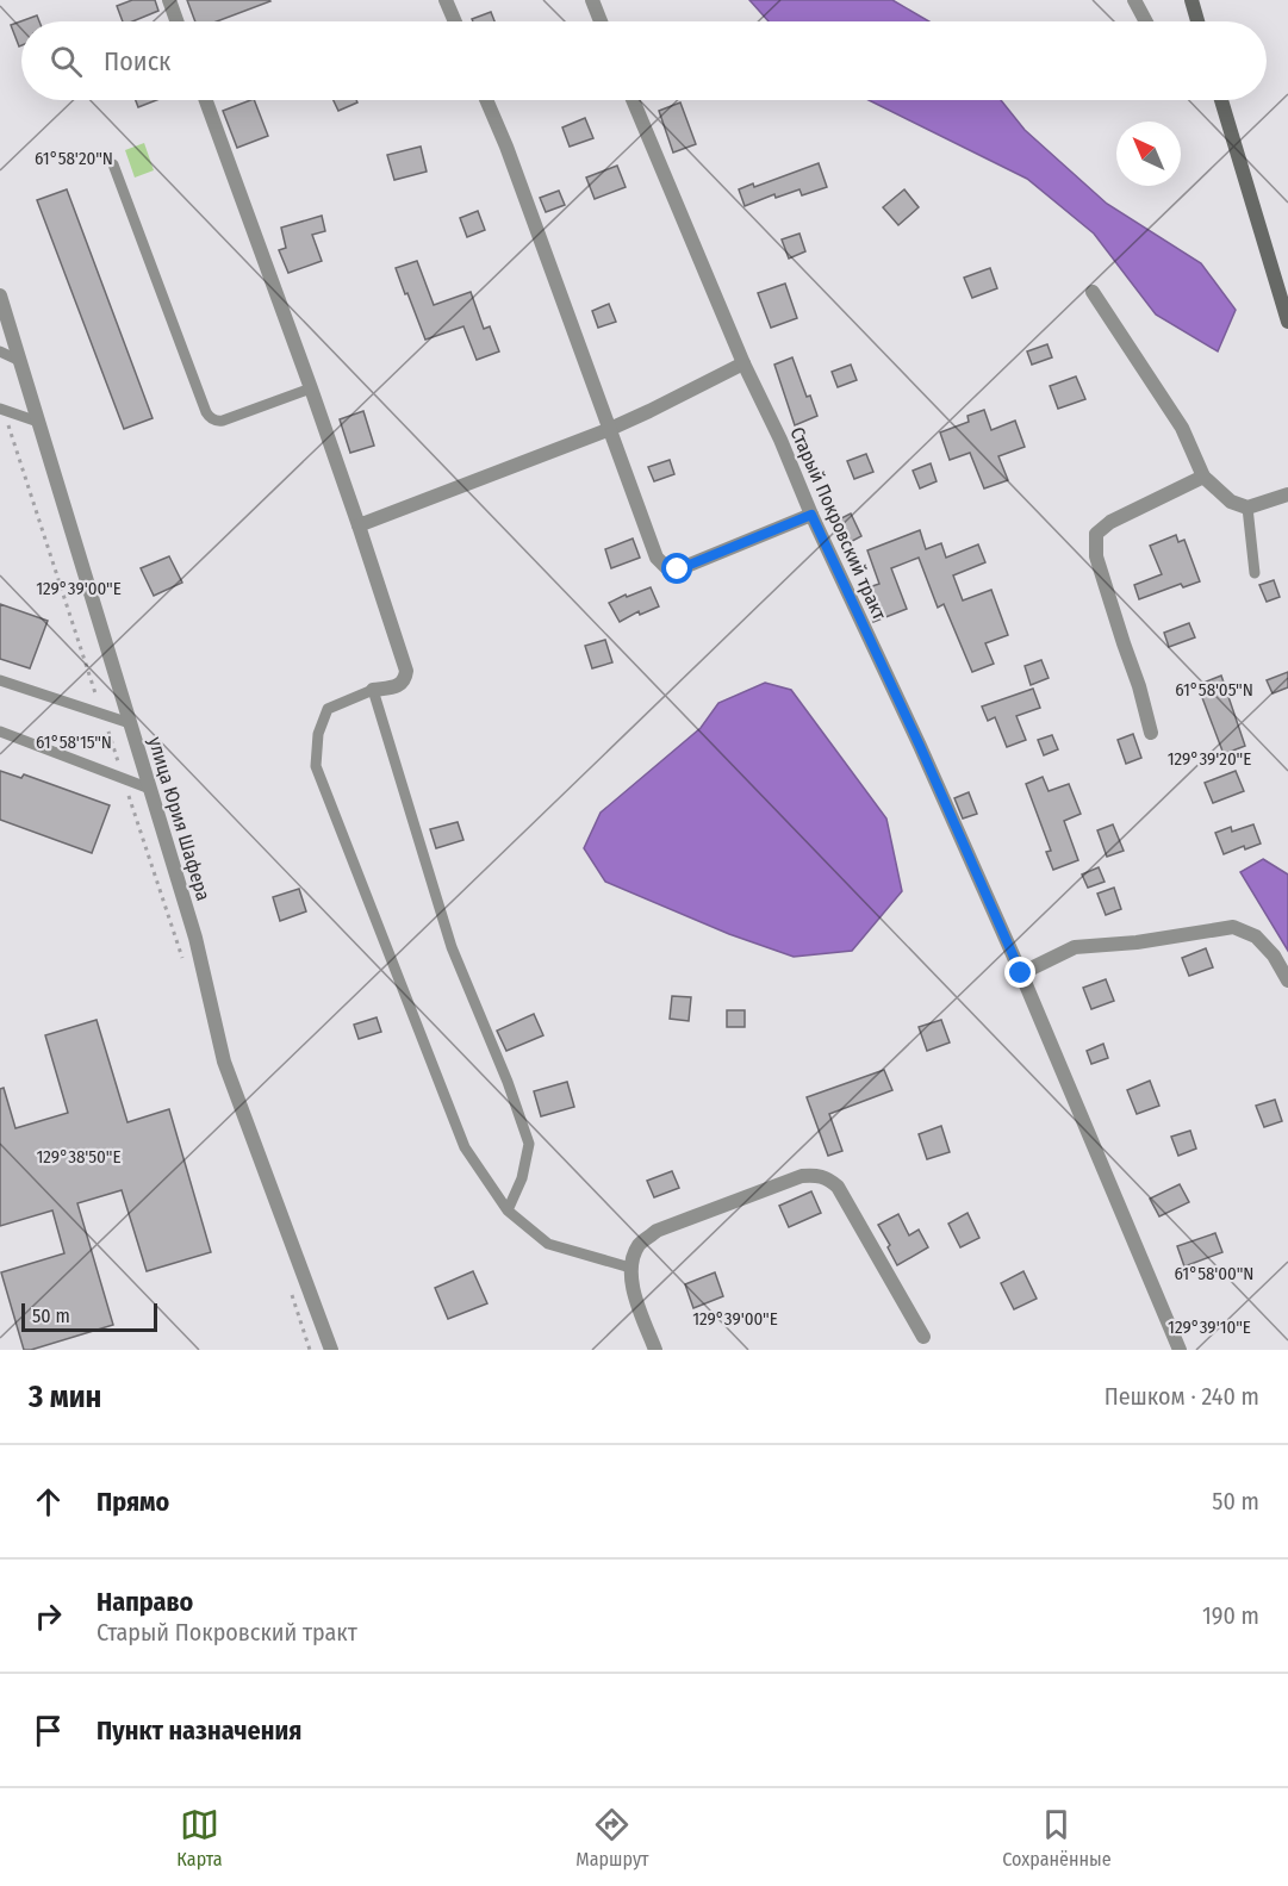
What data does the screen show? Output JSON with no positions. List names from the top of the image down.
{
  "streets": {
    "street": ["Старый Покровский тракт", "улица Юрия Шафера"]
  },
  "scale_bar": "50 m",
  "north": "top left",
  "page": {
    "search": "Поиск",
    "scale": "50 m",
    "heading": ["3 мин", "Пешком · 240 m"],
    "list": [
      ["Прямо", "50 m"],
      ["Направо", "Старый Покровский тракт", "190 m"],
      "Пункт назначения"
    ],
    "nav": ["Карта", "Маршрут", "Сохранённые"]
  },
  "coordinates": [
    "61°58'20\"N",
    "129°39'00\"E",
    "61°58'05\"N",
    "61°58'15\"N",
    "129°39'20\"E",
    "129°38'50\"E",
    "61°58'00\"N",
    "129°39'10\"E"
  ]
}
